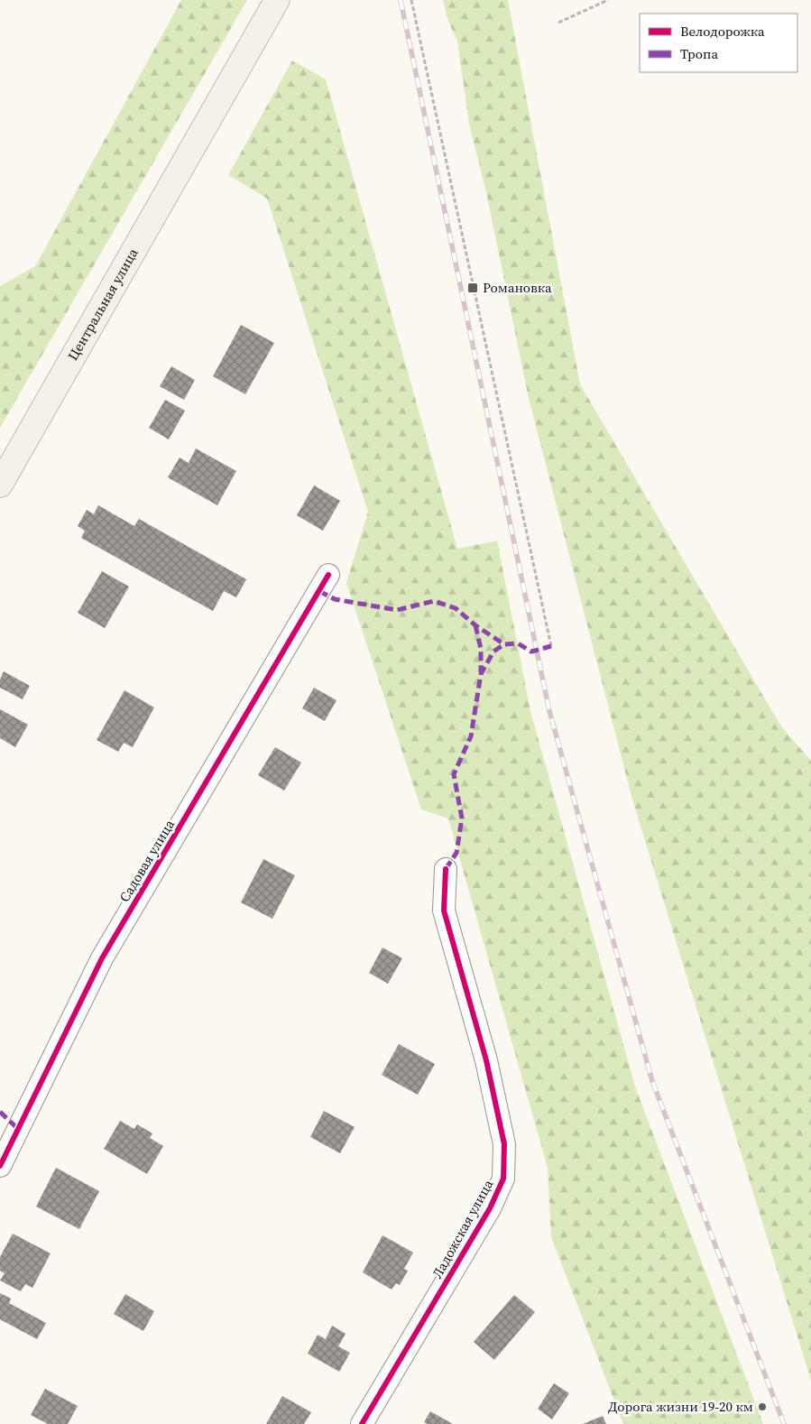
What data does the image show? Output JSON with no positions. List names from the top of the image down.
{
  "streets": {
    "main road": ["Центральная улица"],
    "street": ["Садовая улица", "Ладожская улица"]
  },
  "places": {
    "transit": ["Романовка"],
    "other": ["Дорога жизни 19-20 км"]
  },
  "legend": ["Велодорожка", "Тропа"]
}
